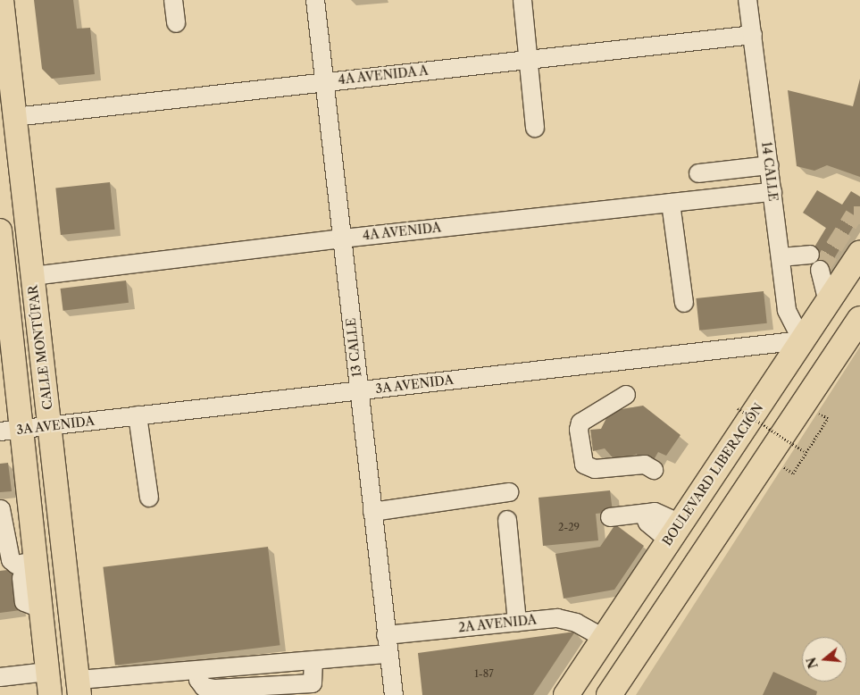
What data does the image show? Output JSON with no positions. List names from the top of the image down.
{
  "streets": {
    "highway": ["BOULEVARD LIBERACIÓN"],
    "main road": ["CALLE MONTÚFAR"],
    "street": [
      "4A AVENIDA A",
      "14 CALLE",
      "4A AVENIDA",
      "13 CALLE",
      "3A AVENIDA",
      "2A AVENIDA"
    ]
  },
  "crossings": [
    ["4A AVENIDA A", "14 CALLE"],
    ["4A AVENIDA A", "CALLE MONTÚFAR"],
    ["4A AVENIDA A", "13 CALLE"],
    ["14 CALLE", "4A AVENIDA"],
    ["14 CALLE", "3A AVENIDA"],
    ["14 CALLE", "BOULEVARD LIBERACIÓN"],
    ["4A AVENIDA", "CALLE MONTÚFAR"],
    ["4A AVENIDA", "13 CALLE"],
    ["CALLE MONTÚFAR", "3A AVENIDA"],
    ["13 CALLE", "3A AVENIDA"],
    ["13 CALLE", "2A AVENIDA"],
    ["3A AVENIDA", "BOULEVARD LIBERACIÓN"],
    ["BOULEVARD LIBERACIÓN", "2A AVENIDA"]
  ],
  "house_numbers": ["2-29", "1-87"],
  "north": "left"
}
